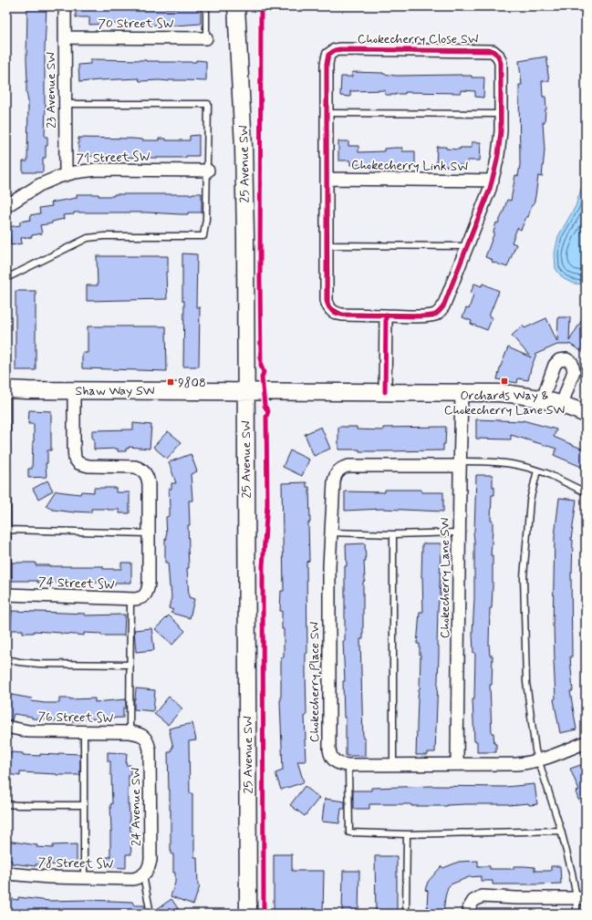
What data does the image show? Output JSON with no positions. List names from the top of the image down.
{
  "streets": {
    "main road": ["25 Avenue SW", "Shaw Way SW"],
    "street": [
      "70 Street SW",
      "Chokecherry Close SW",
      "23 Avenue SW",
      "71 Street SW",
      "Chokecherry Link SW",
      "Chokecherry Lane SW",
      "74 Street SW",
      "Chokecherry Place SW",
      "76 Street SW",
      "24 Avenue SW",
      "78 Street SW"
    ]
  },
  "crossings": [
    ["70 Street SW", "23 Avenue SW"],
    ["Chokecherry Close SW", "Chokecherry Link SW"],
    ["23 Avenue SW", "71 Street SW"],
    ["25 Avenue SW", "Shaw Way SW"],
    ["Shaw Way SW", "Chokecherry Lane SW"],
    ["Chokecherry Lane SW", "Chokecherry Place SW"],
    ["76 Street SW", "24 Avenue SW"],
    ["24 Avenue SW", "78 Street SW"]
  ],
  "places": {
    "transit": ["Orchards Way & Chokecherry Lane SW", "9808"]
  }
}
